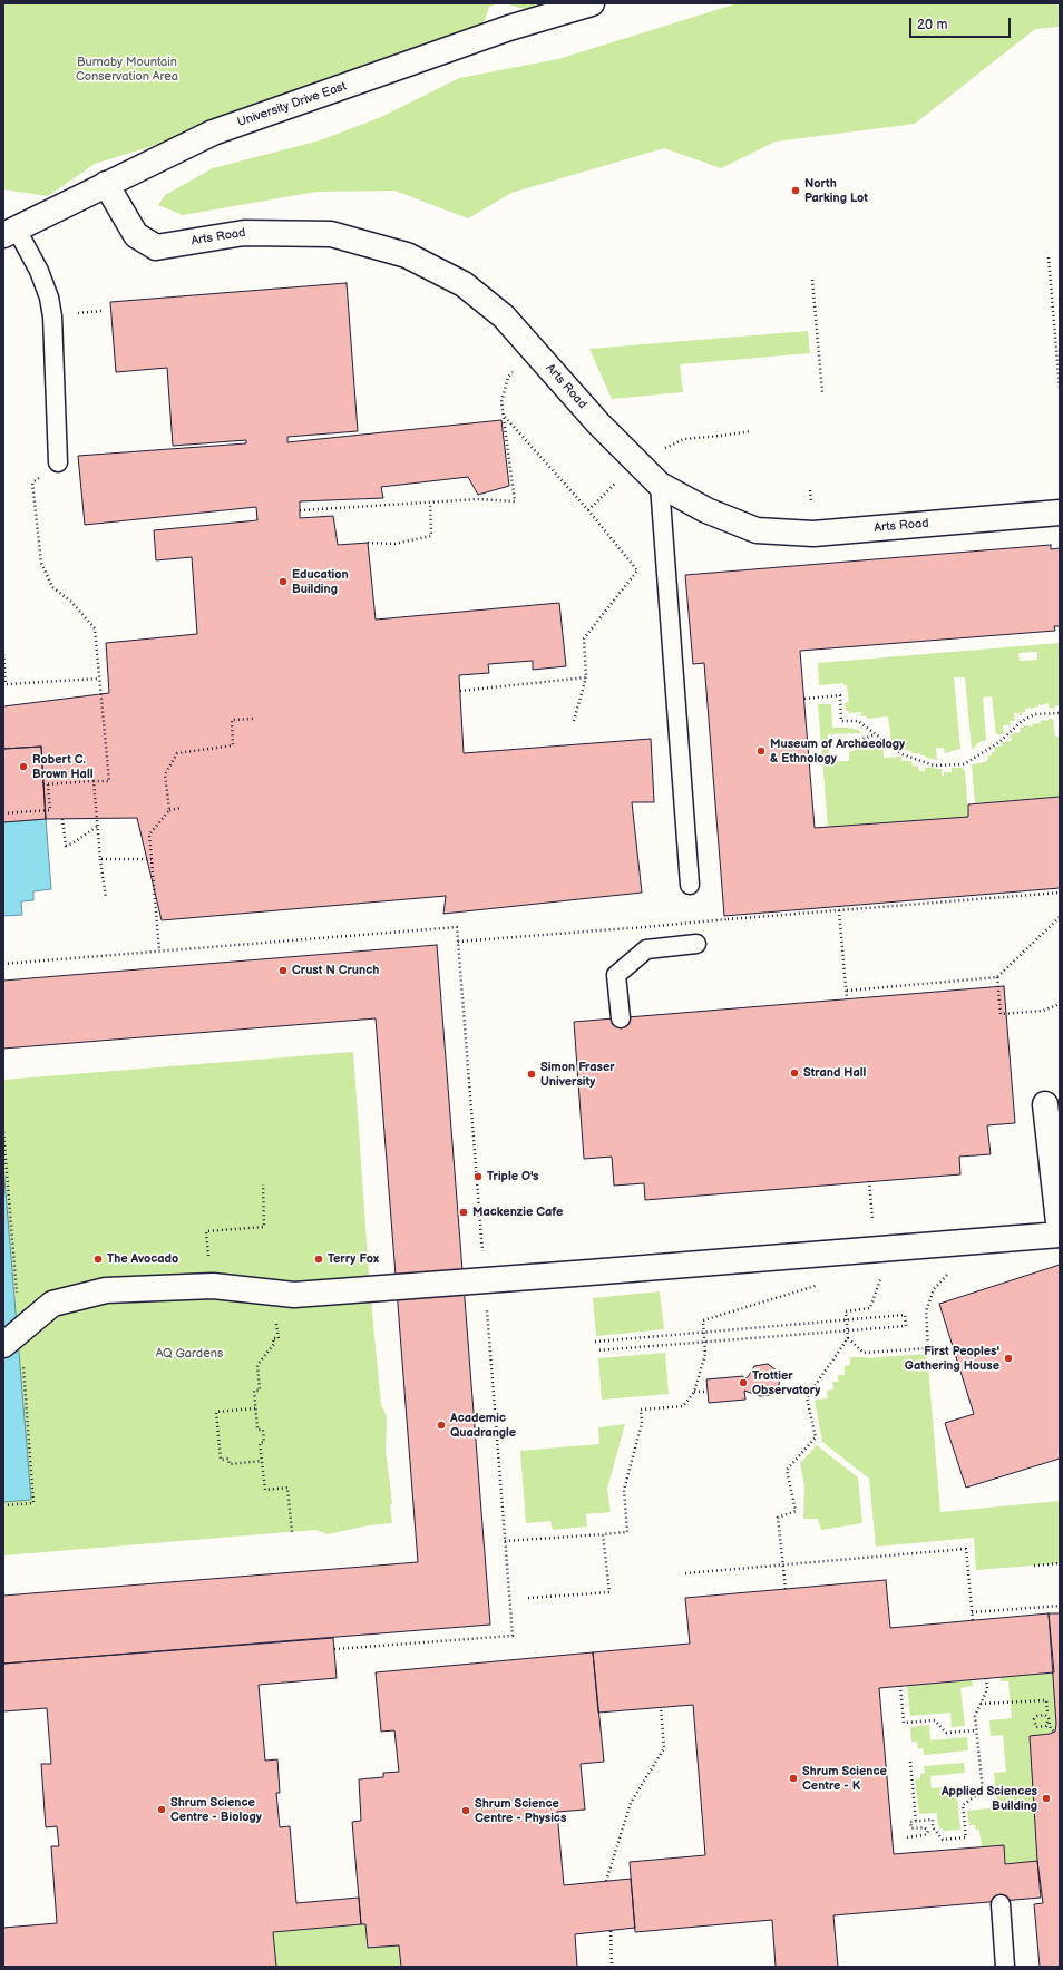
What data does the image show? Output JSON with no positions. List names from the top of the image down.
{
  "streets": {
    "street": ["University Drive East", "Arts Road"]
  },
  "crossings": [
    ["University Drive East", "Arts Road"]
  ],
  "parks": ["Burnaby Mountain Conservation Area", "AQ Gardens"],
  "places": [
    "North Parking Lot",
    "Education Building",
    "Museum of Archaeology & Ethnology",
    "Robert C. Brown Hall",
    "Crust N Crunch",
    "Strand Hall",
    "Simon Fraser University",
    "Triple O's",
    "Mackenzie Cafe",
    "The Avocado",
    "Terry Fox",
    "First Peoples' Gathering House",
    "Trottier Observatory",
    "Academic Quadrangle",
    "Shrum Science Centre - K",
    "Applied Sciences Building",
    "Shrum Science Centre - Biology",
    "Shrum Science Centre - Physics"
  ],
  "scale_bar": "20 m"
}
